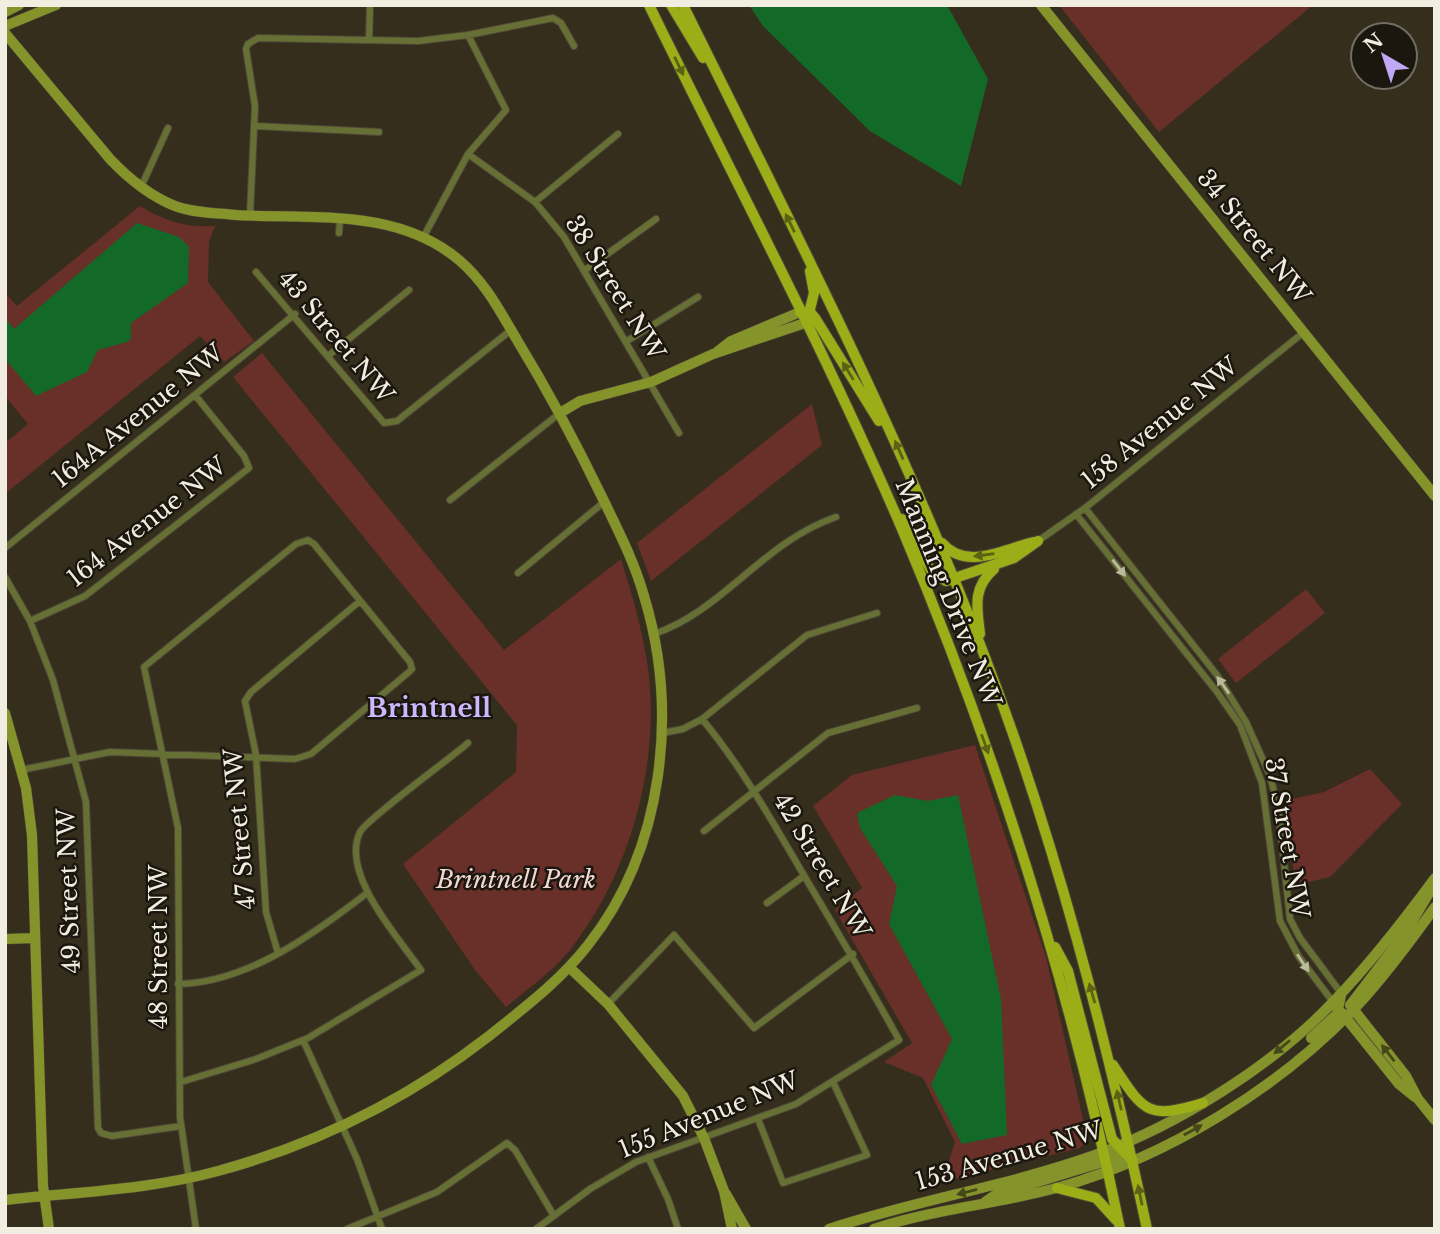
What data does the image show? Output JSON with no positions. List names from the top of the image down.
{
  "streets": {
    "main road": ["Manning Drive NW"],
    "street": [
      "34 Street NW",
      "38 Street NW",
      "43 Street NW",
      "164A Avenue NW",
      "158 Avenue NW",
      "164 Avenue NW",
      "47 Street NW",
      "37 Street NW",
      "42 Street NW",
      "49 Street NW",
      "48 Street NW",
      "155 Avenue NW",
      "153 Avenue NW"
    ]
  },
  "crossings": [
    ["34 Street NW", "158 Avenue NW"],
    ["43 Street NW", "164A Avenue NW"],
    ["164A Avenue NW", "164 Avenue NW"],
    ["158 Avenue NW", "37 Street NW"],
    ["164 Avenue NW", "49 Street NW"],
    ["Manning Drive NW", "153 Avenue NW"],
    ["47 Street NW", "48 Street NW"],
    ["37 Street NW", "153 Avenue NW"],
    ["42 Street NW", "155 Avenue NW"],
    ["49 Street NW", "48 Street NW"]
  ],
  "districts": ["Brintnell"],
  "parks": ["Brintnell Park"],
  "north": "top left"
}
